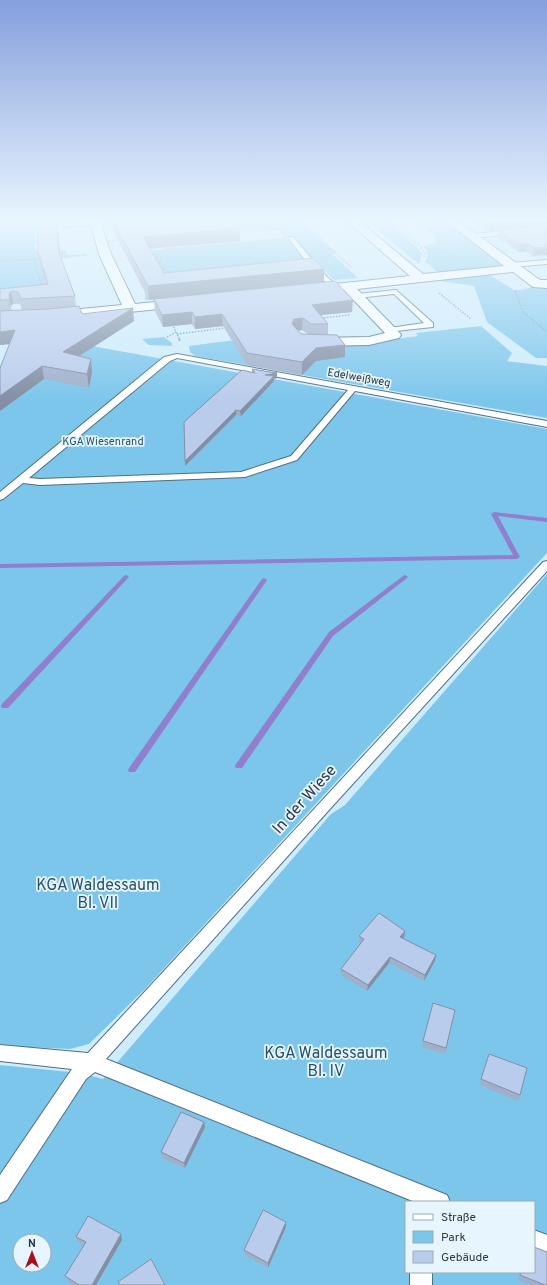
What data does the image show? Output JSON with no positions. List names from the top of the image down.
{
  "streets": {
    "lane": ["Edelweißweg", "In der Wiese"]
  },
  "parks": ["KGA Wiesenrand", "KGA Waldessaum Bl. VII", "KGA Waldessaum Bl. IV"],
  "legend": ["Straße", "Park", "Gebäude"],
  "north": "top"
}
